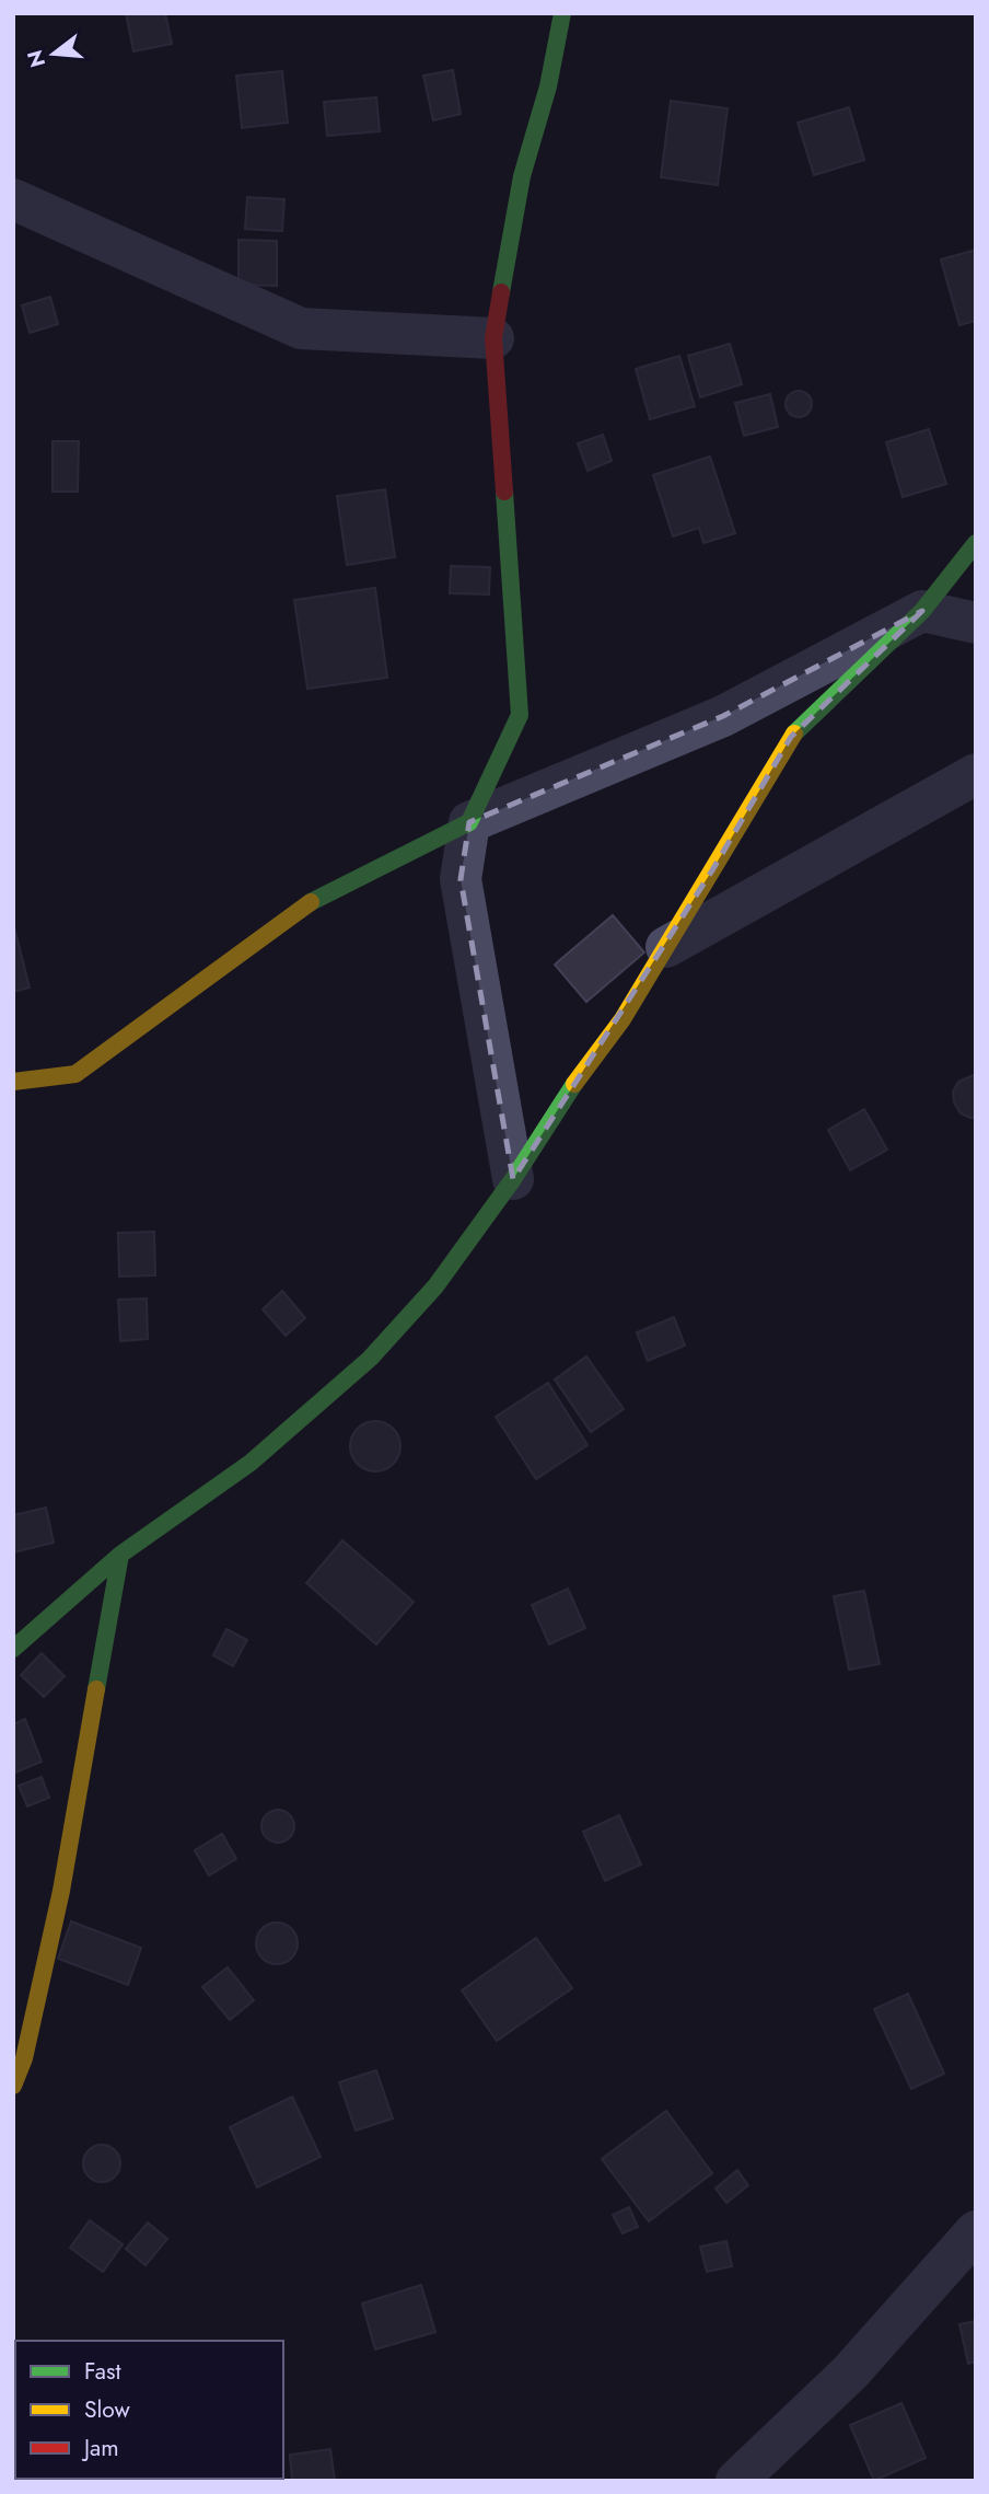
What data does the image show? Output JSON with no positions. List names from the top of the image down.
{
  "legend": ["Fast", "Slow", "Jam"],
  "north": "left"
}
